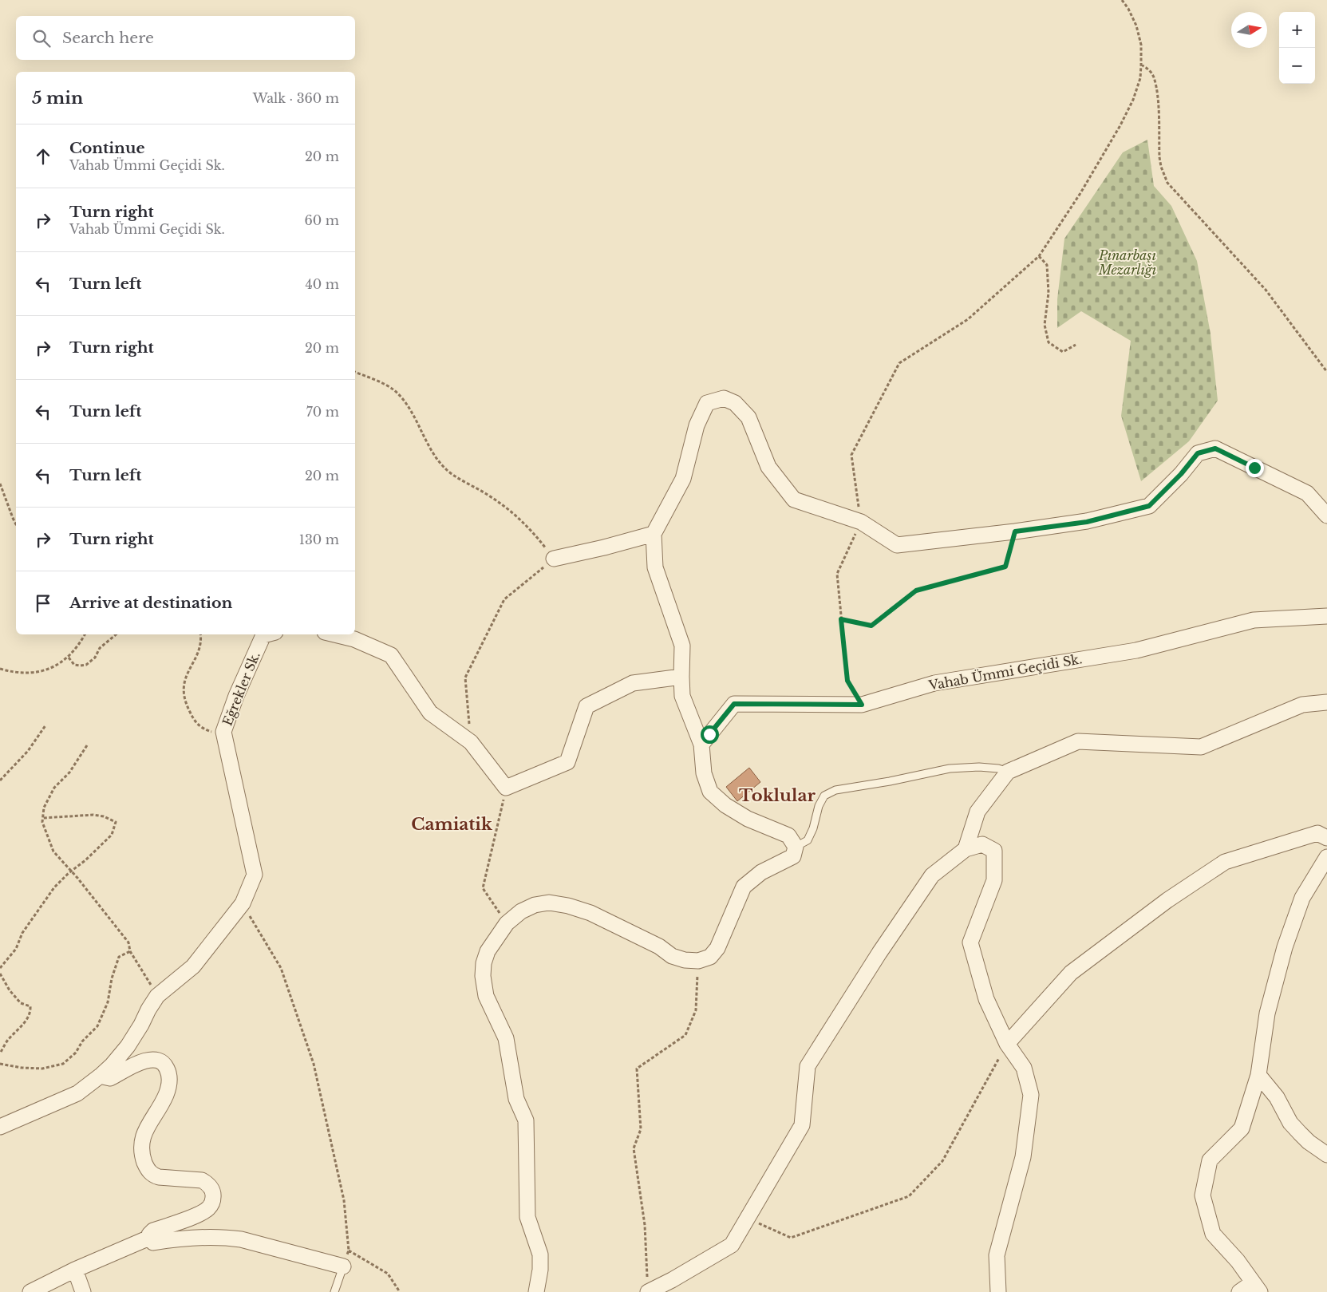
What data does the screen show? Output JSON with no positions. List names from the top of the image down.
{
  "streets": {
    "street": ["Vahab Ümmi Geçidi Sk.", "Eğrekler Sk."]
  },
  "districts": ["Toklular", "Camiatik"],
  "parks": ["Pınarbaşı Mezarlığı"],
  "north": "right",
  "page": {
    "map_buttons": ["+", "−"],
    "search": "Search here",
    "heading": ["5 min", "Walk · 360 m"],
    "list": [
      ["Continue", "Vahab Ümmi Geçidi Sk.", "20 m"],
      ["Turn right", "Vahab Ümmi Geçidi Sk.", "60 m"],
      ["Turn left", "40 m"],
      ["Turn right", "20 m"],
      ["Turn left", "70 m"],
      ["Turn left", "20 m"],
      ["Turn right", "130 m"],
      "Arrive at destination"
    ]
  }
}
